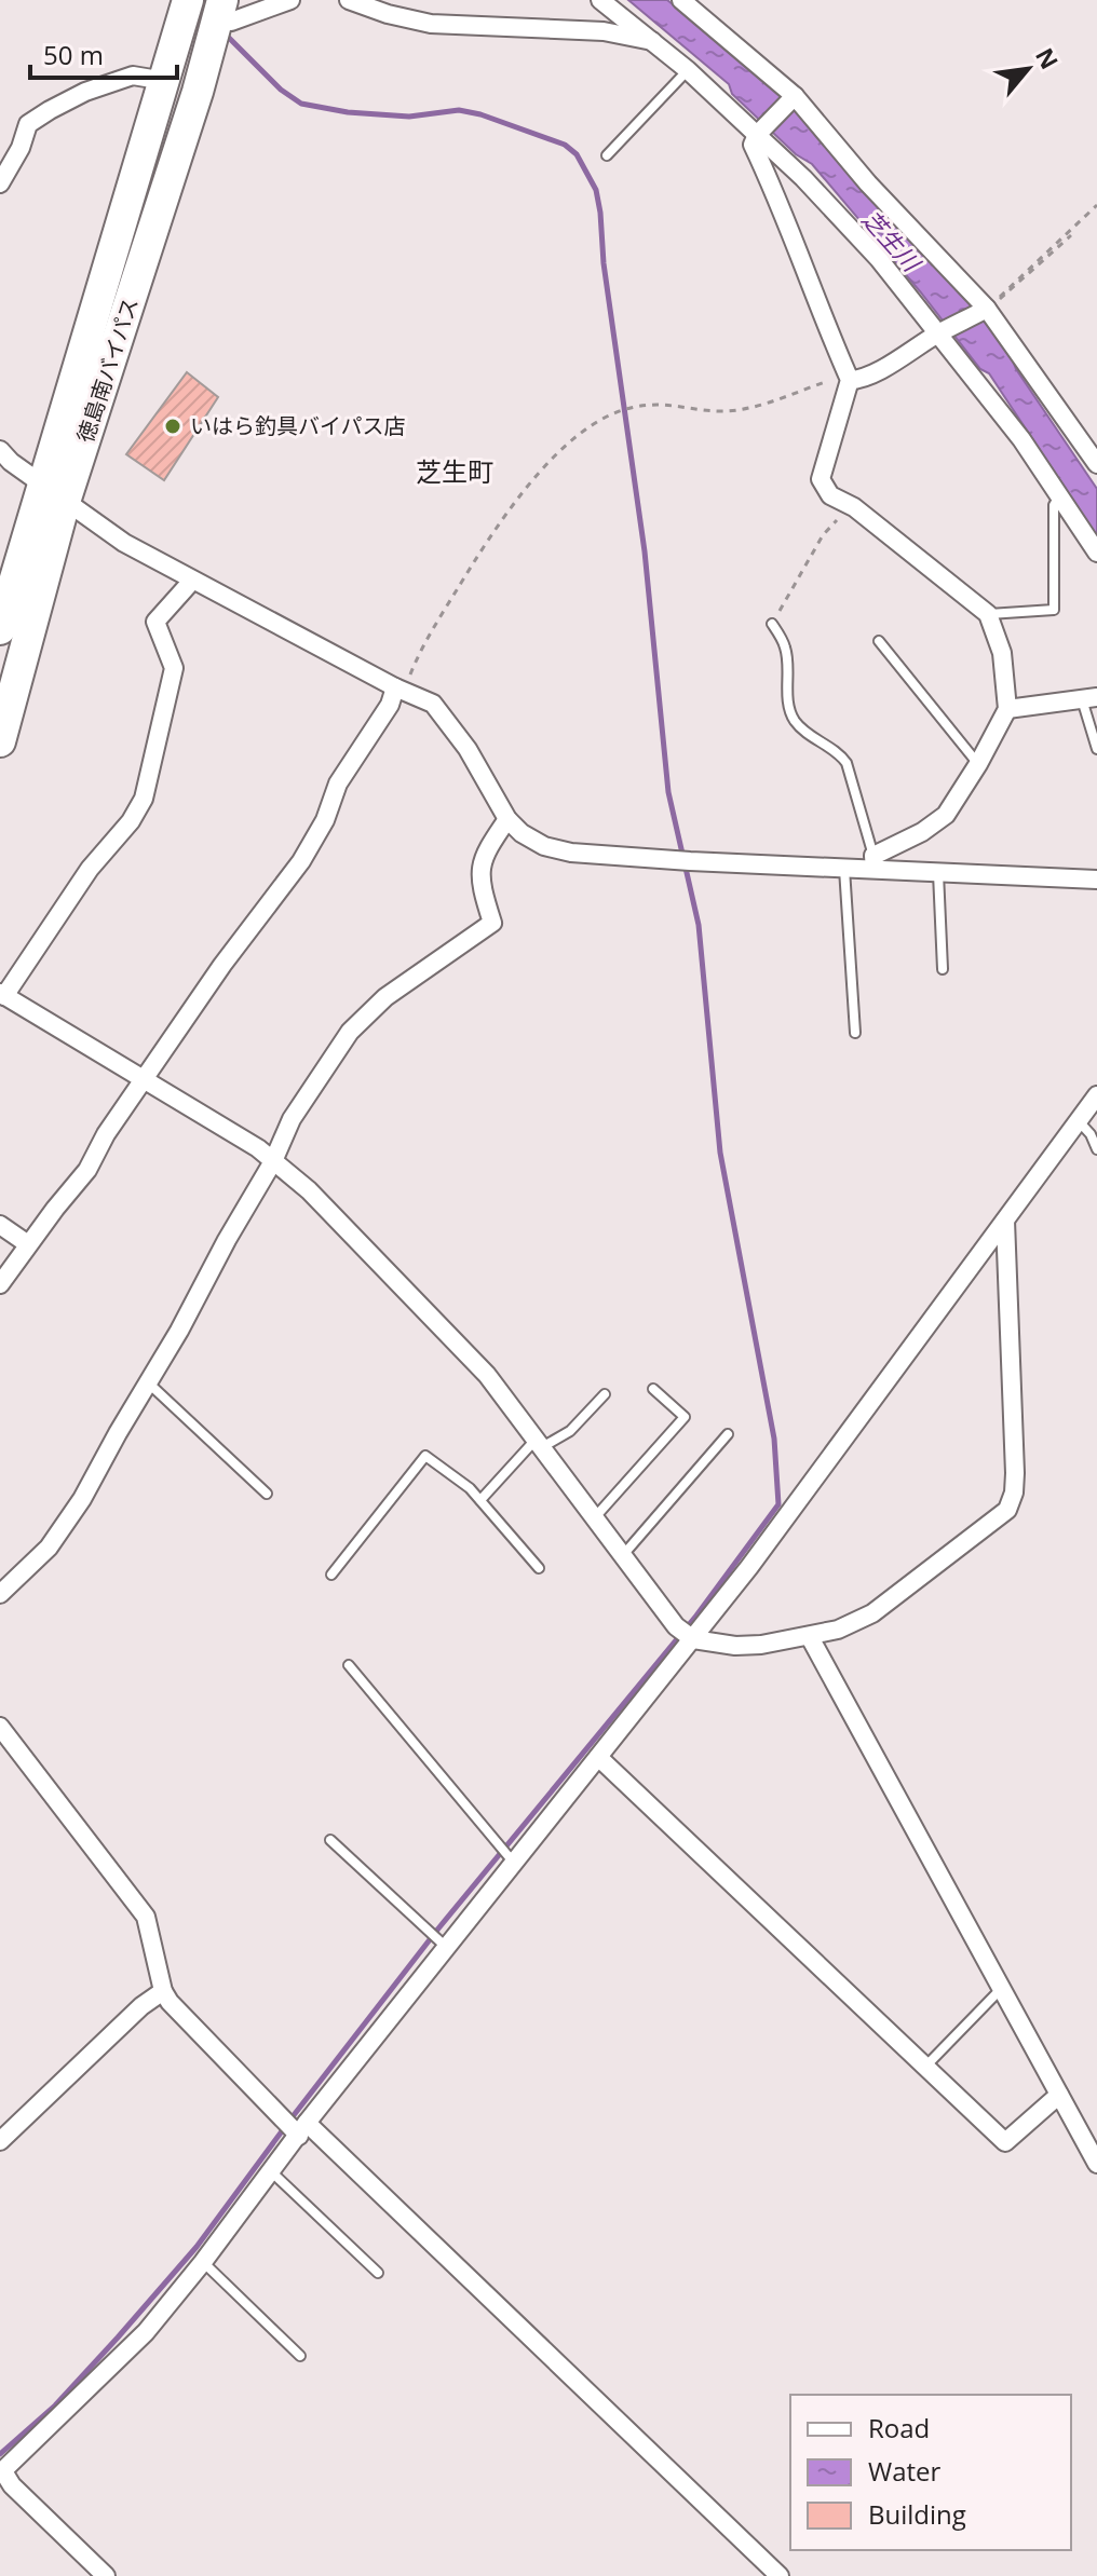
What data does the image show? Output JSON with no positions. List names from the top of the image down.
{
  "streets": {
    "highway": ["徳島南バイパス"]
  },
  "districts": ["芝生町"],
  "water": ["芝生川"],
  "places": ["いはら釣具バイパス店"],
  "legend": ["Road", "Water", "Building"],
  "scale_bar": "50 m",
  "north": "top right"
}
